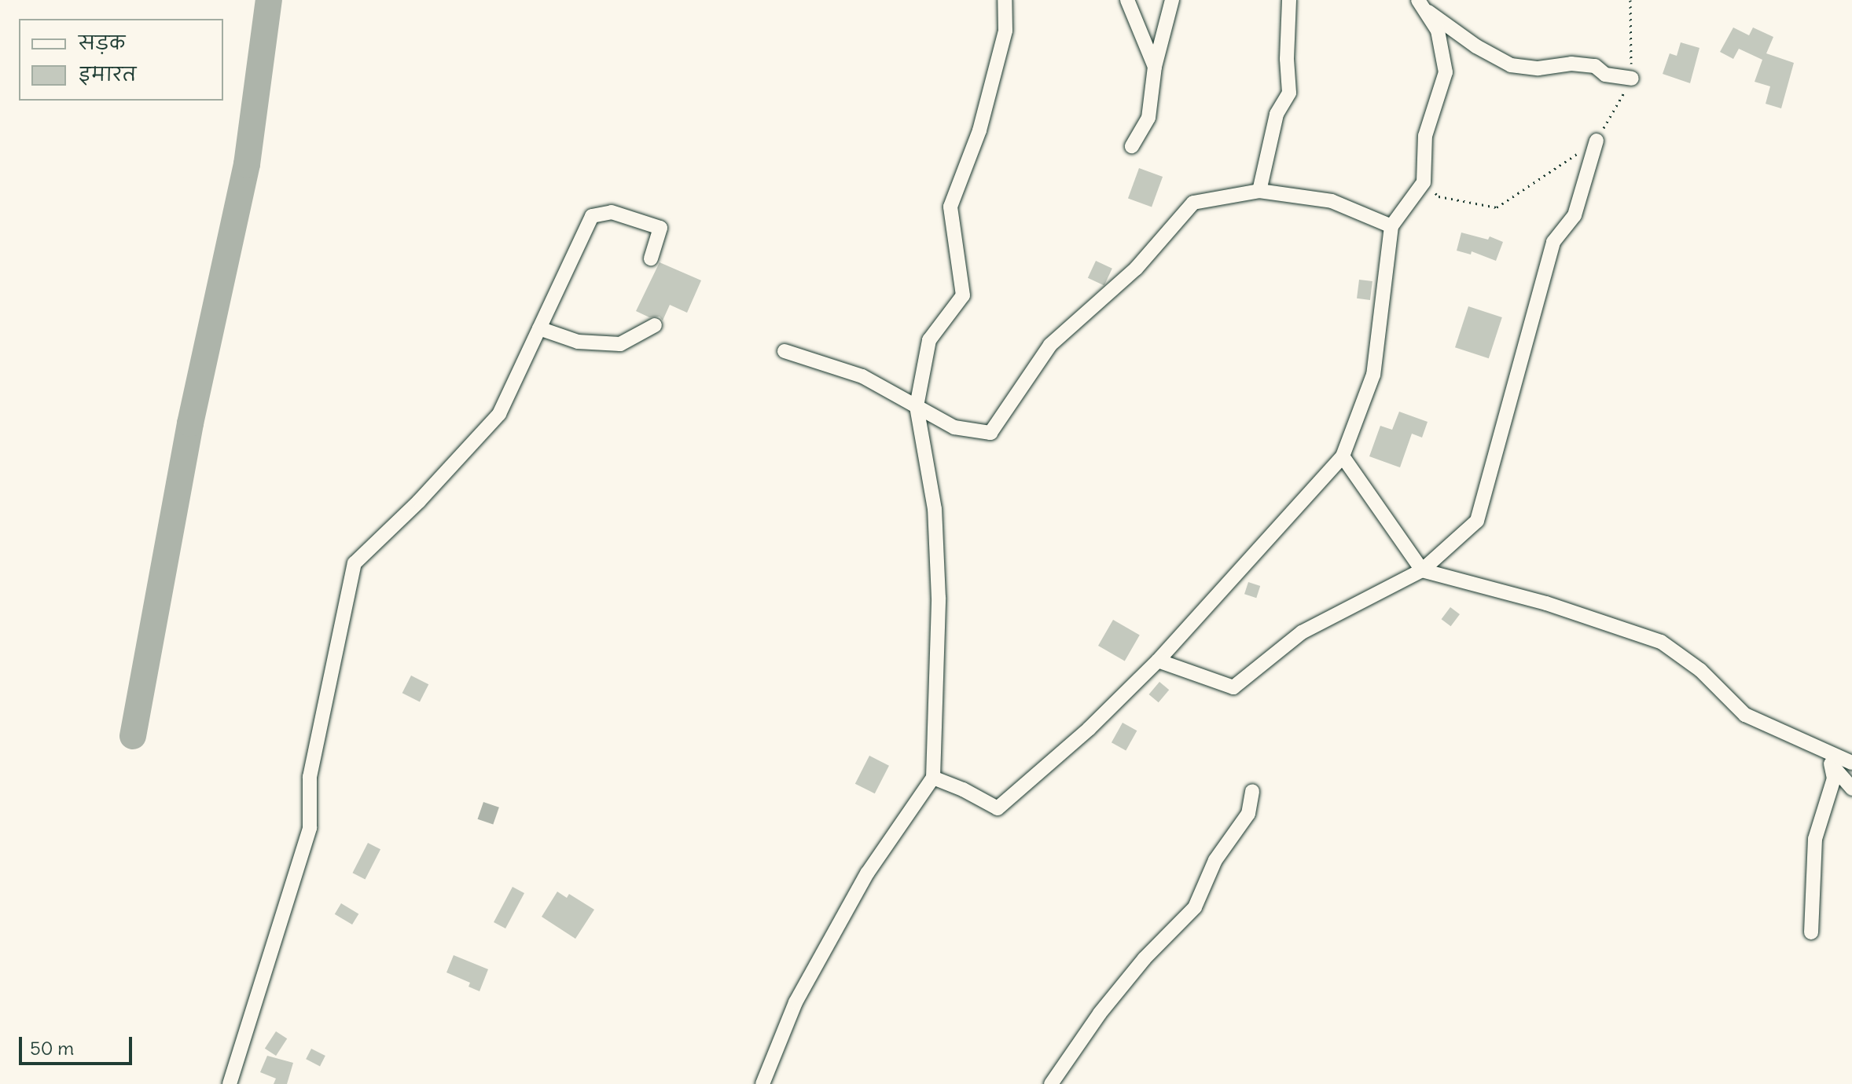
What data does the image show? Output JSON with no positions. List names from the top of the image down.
{
  "legend": ["सड़क", "इमारत"],
  "scale_bar": "50 m"
}
